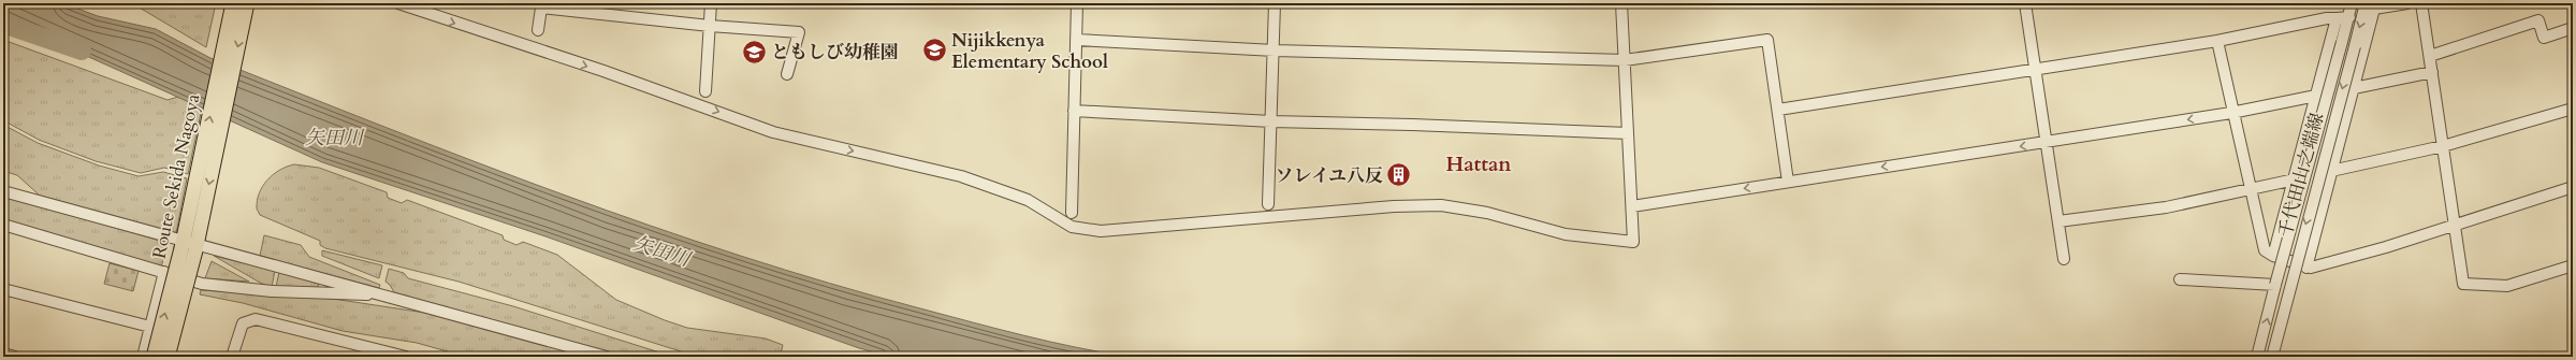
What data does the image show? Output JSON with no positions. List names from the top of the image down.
{
  "streets": {
    "main road": ["Route Sekida Nagoya"],
    "street": ["千代田山之端線"]
  },
  "districts": ["Hattan"],
  "water": ["矢田川"],
  "places": {
    "school or university": ["Nijikkenya Elementary School", "ともしび幼稚園"],
    "building": ["ソレイユ八反"]
  }
}
